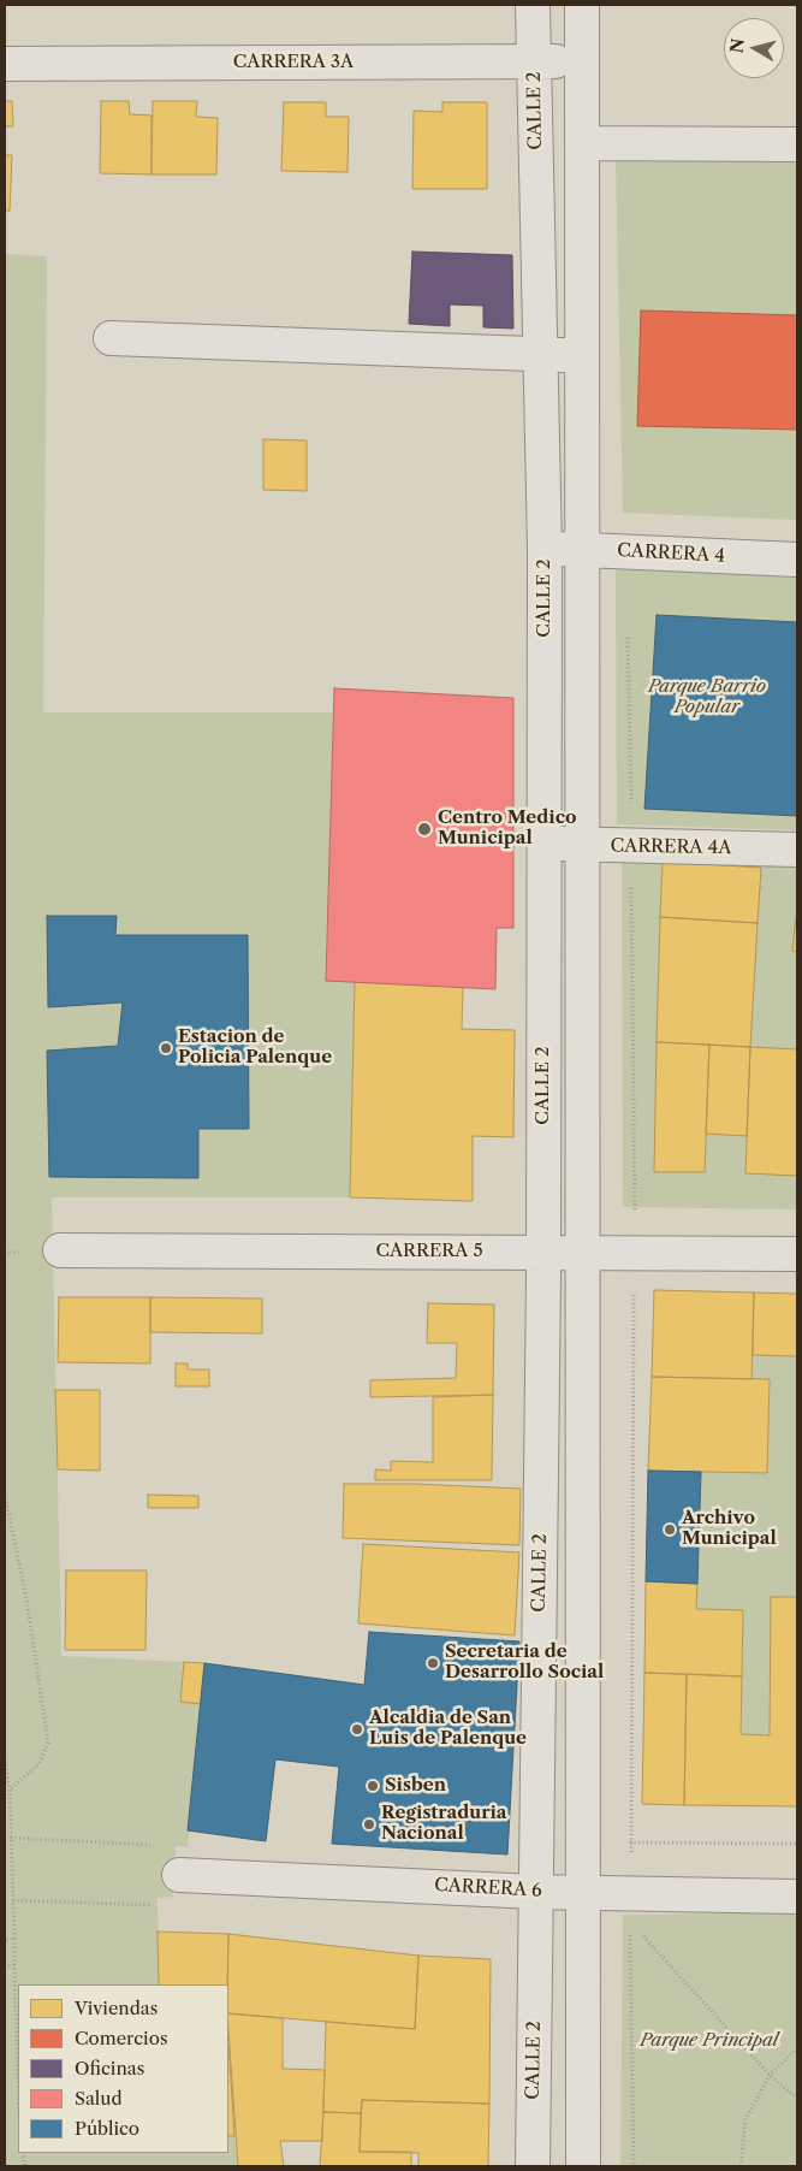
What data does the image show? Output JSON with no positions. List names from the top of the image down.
{
  "streets": {
    "street": [
      "CARRERA 3A",
      "CALLE 2",
      "CARRERA 4",
      "CARRERA 4A",
      "CARRERA 5",
      "CARRERA 6"
    ]
  },
  "crossings": [
    ["CARRERA 3A", "CALLE 2"],
    ["CALLE 2", "CARRERA 4"],
    ["CALLE 2", "CARRERA 4A"],
    ["CALLE 2", "CARRERA 5"],
    ["CALLE 2", "CARRERA 6"]
  ],
  "parks": ["Parque Barrio Popular", "Parque Principal"],
  "places": [
    "Centro Medico Municipal",
    "Estacion de Policia Palenque",
    "Archivo Municipal",
    "Secretaria de Desarrollo Social",
    "Alcaldia de San Luis de Palenque",
    "Sisben",
    "Registraduria Nacional"
  ],
  "legend": [
    "Viviendas",
    "Comercios",
    "Oficinas",
    "Salud",
    "Público"
  ],
  "north": "left"
}
